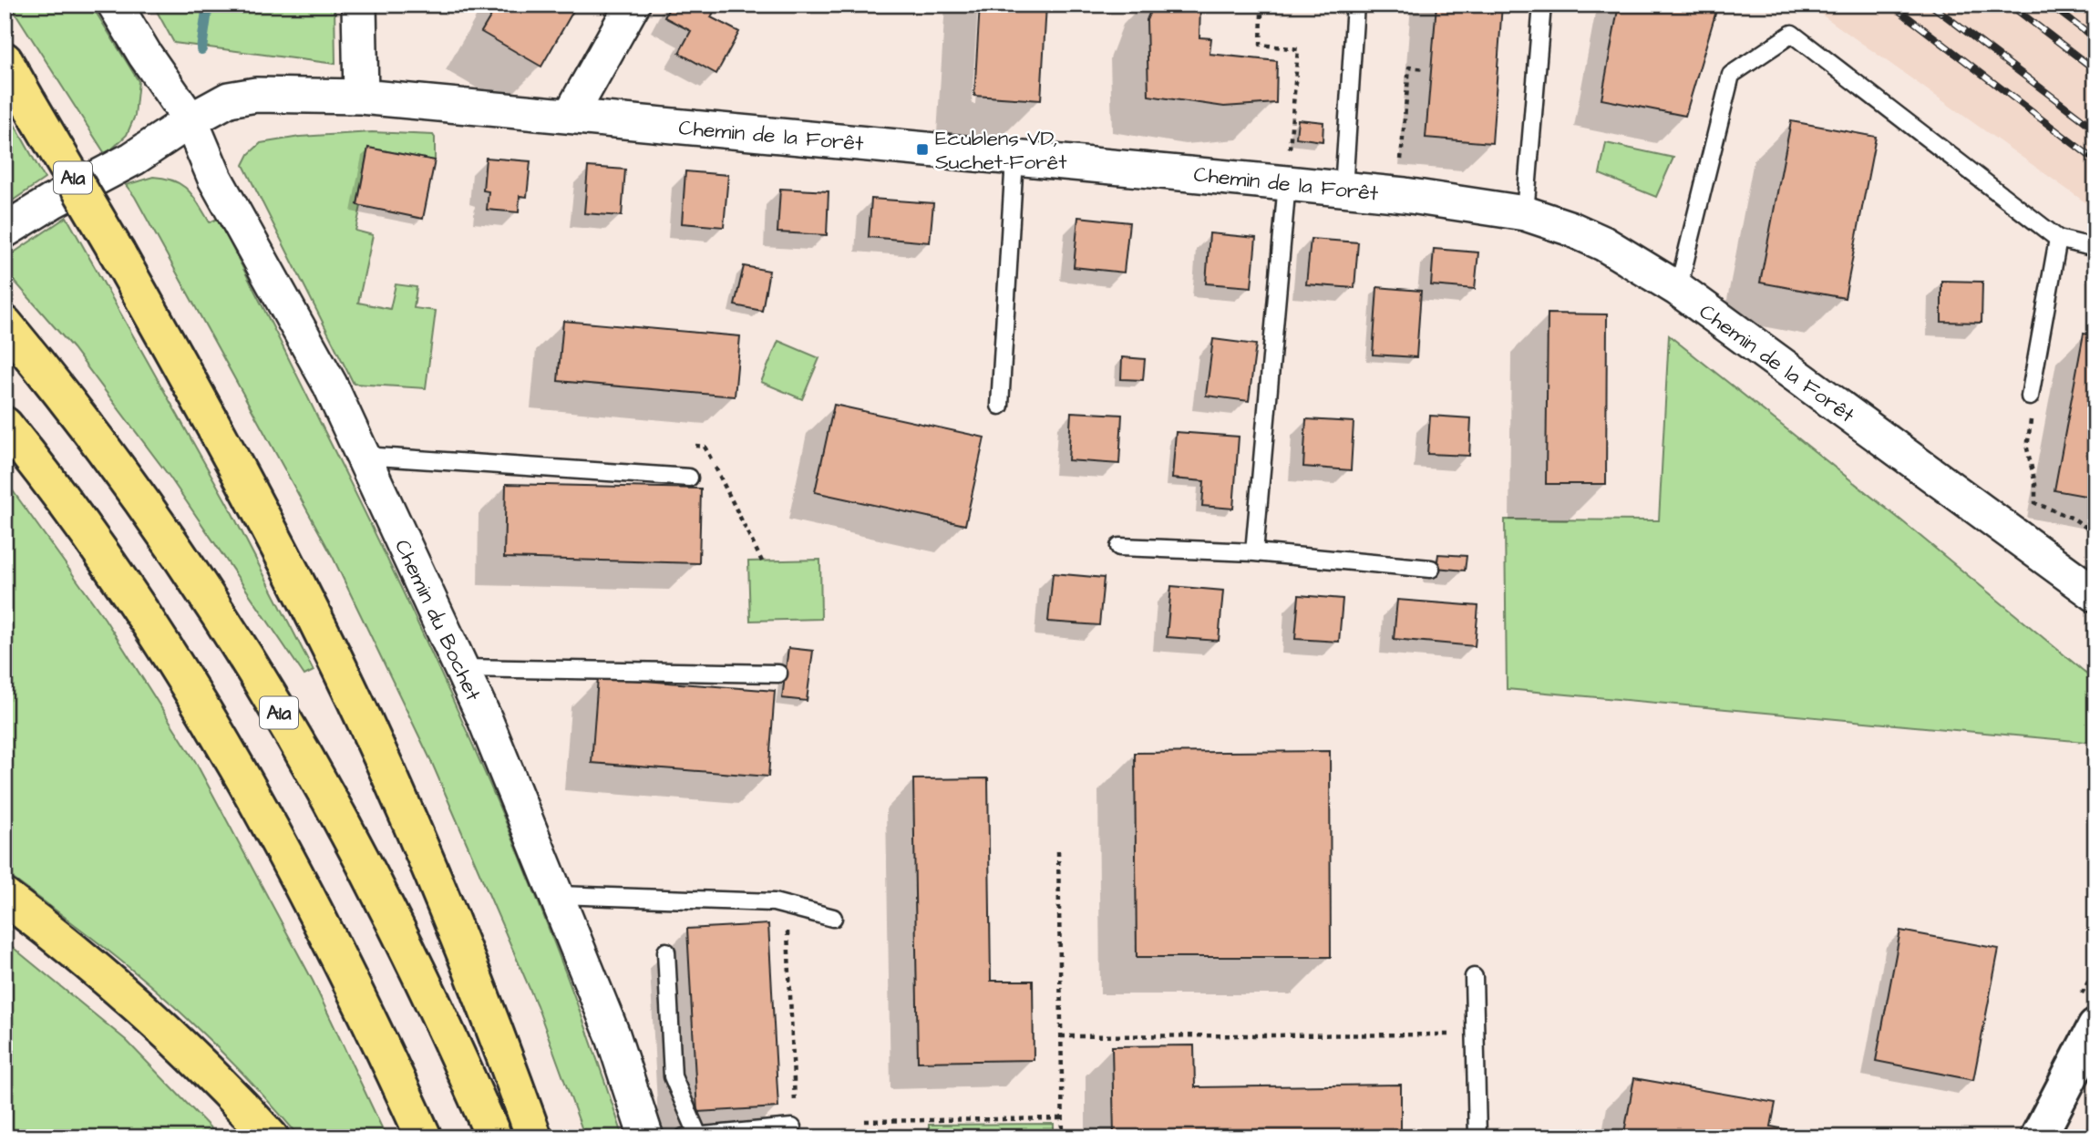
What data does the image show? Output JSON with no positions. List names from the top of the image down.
{
  "streets": {
    "highway": ["A1a"],
    "street": ["Chemin de la Forêt", "Chemin du Bochet"]
  },
  "crossings": [
    ["Chemin de la Forêt", "Chemin du Bochet"]
  ],
  "places": {
    "transit": ["Ecublens VD, Suchet-Forêt"]
  }
}
